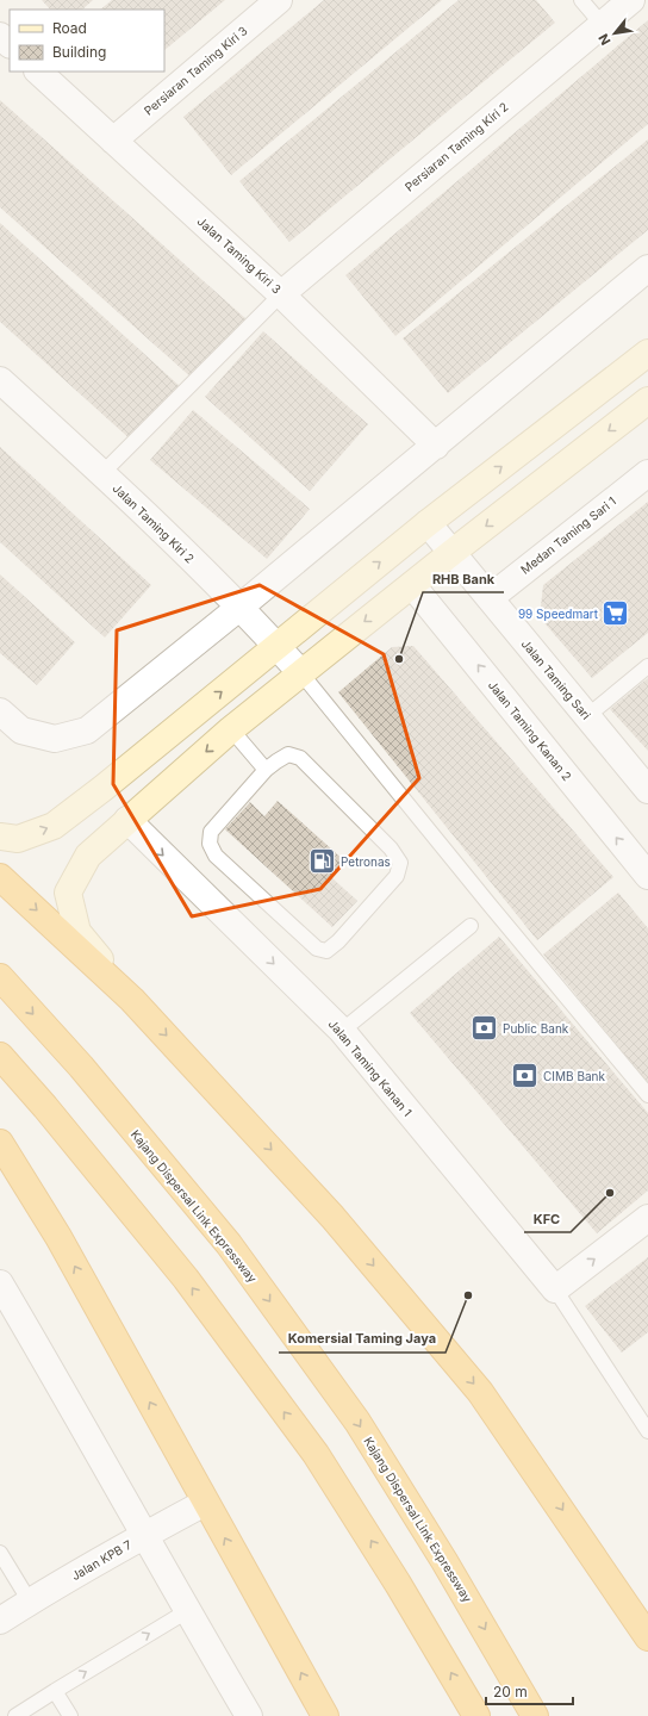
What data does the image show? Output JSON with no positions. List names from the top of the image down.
{
  "streets": {
    "highway": ["Kajang Dispersal Link Expressway"],
    "street": [
      "Persiaran Taming Kiri 3",
      "Persiaran Taming Kiri 2",
      "Jalan Taming Kiri 3",
      "Jalan Taming Kiri 2",
      "Medan Taming Sari 1",
      "Jalan Taming Sari",
      "Jalan Taming Kanan 2",
      "Jalan Taming Kanan 1",
      "Jalan KPB 7"
    ]
  },
  "crossings": [
    ["Persiaran Taming Kiri 3", "Jalan Taming Kiri 3"],
    ["Persiaran Taming Kiri 2", "Jalan Taming Kiri 3"],
    ["Medan Taming Sari 1", "Jalan Taming Sari"]
  ],
  "one_way": ["Jalan Taming Kanan 2", "Jalan Taming Kanan 1"],
  "places": {
    "supermarket": ["99 Speedmart"],
    "other": ["RHB Bank", "KFC", "Komersial Taming Jaya"],
    "fuel station": ["Petronas"],
    "bank": ["Public Bank", "CIMB Bank"]
  },
  "legend": ["Road", "Building"],
  "scale_bar": "20 m",
  "north": "bottom left"
}
